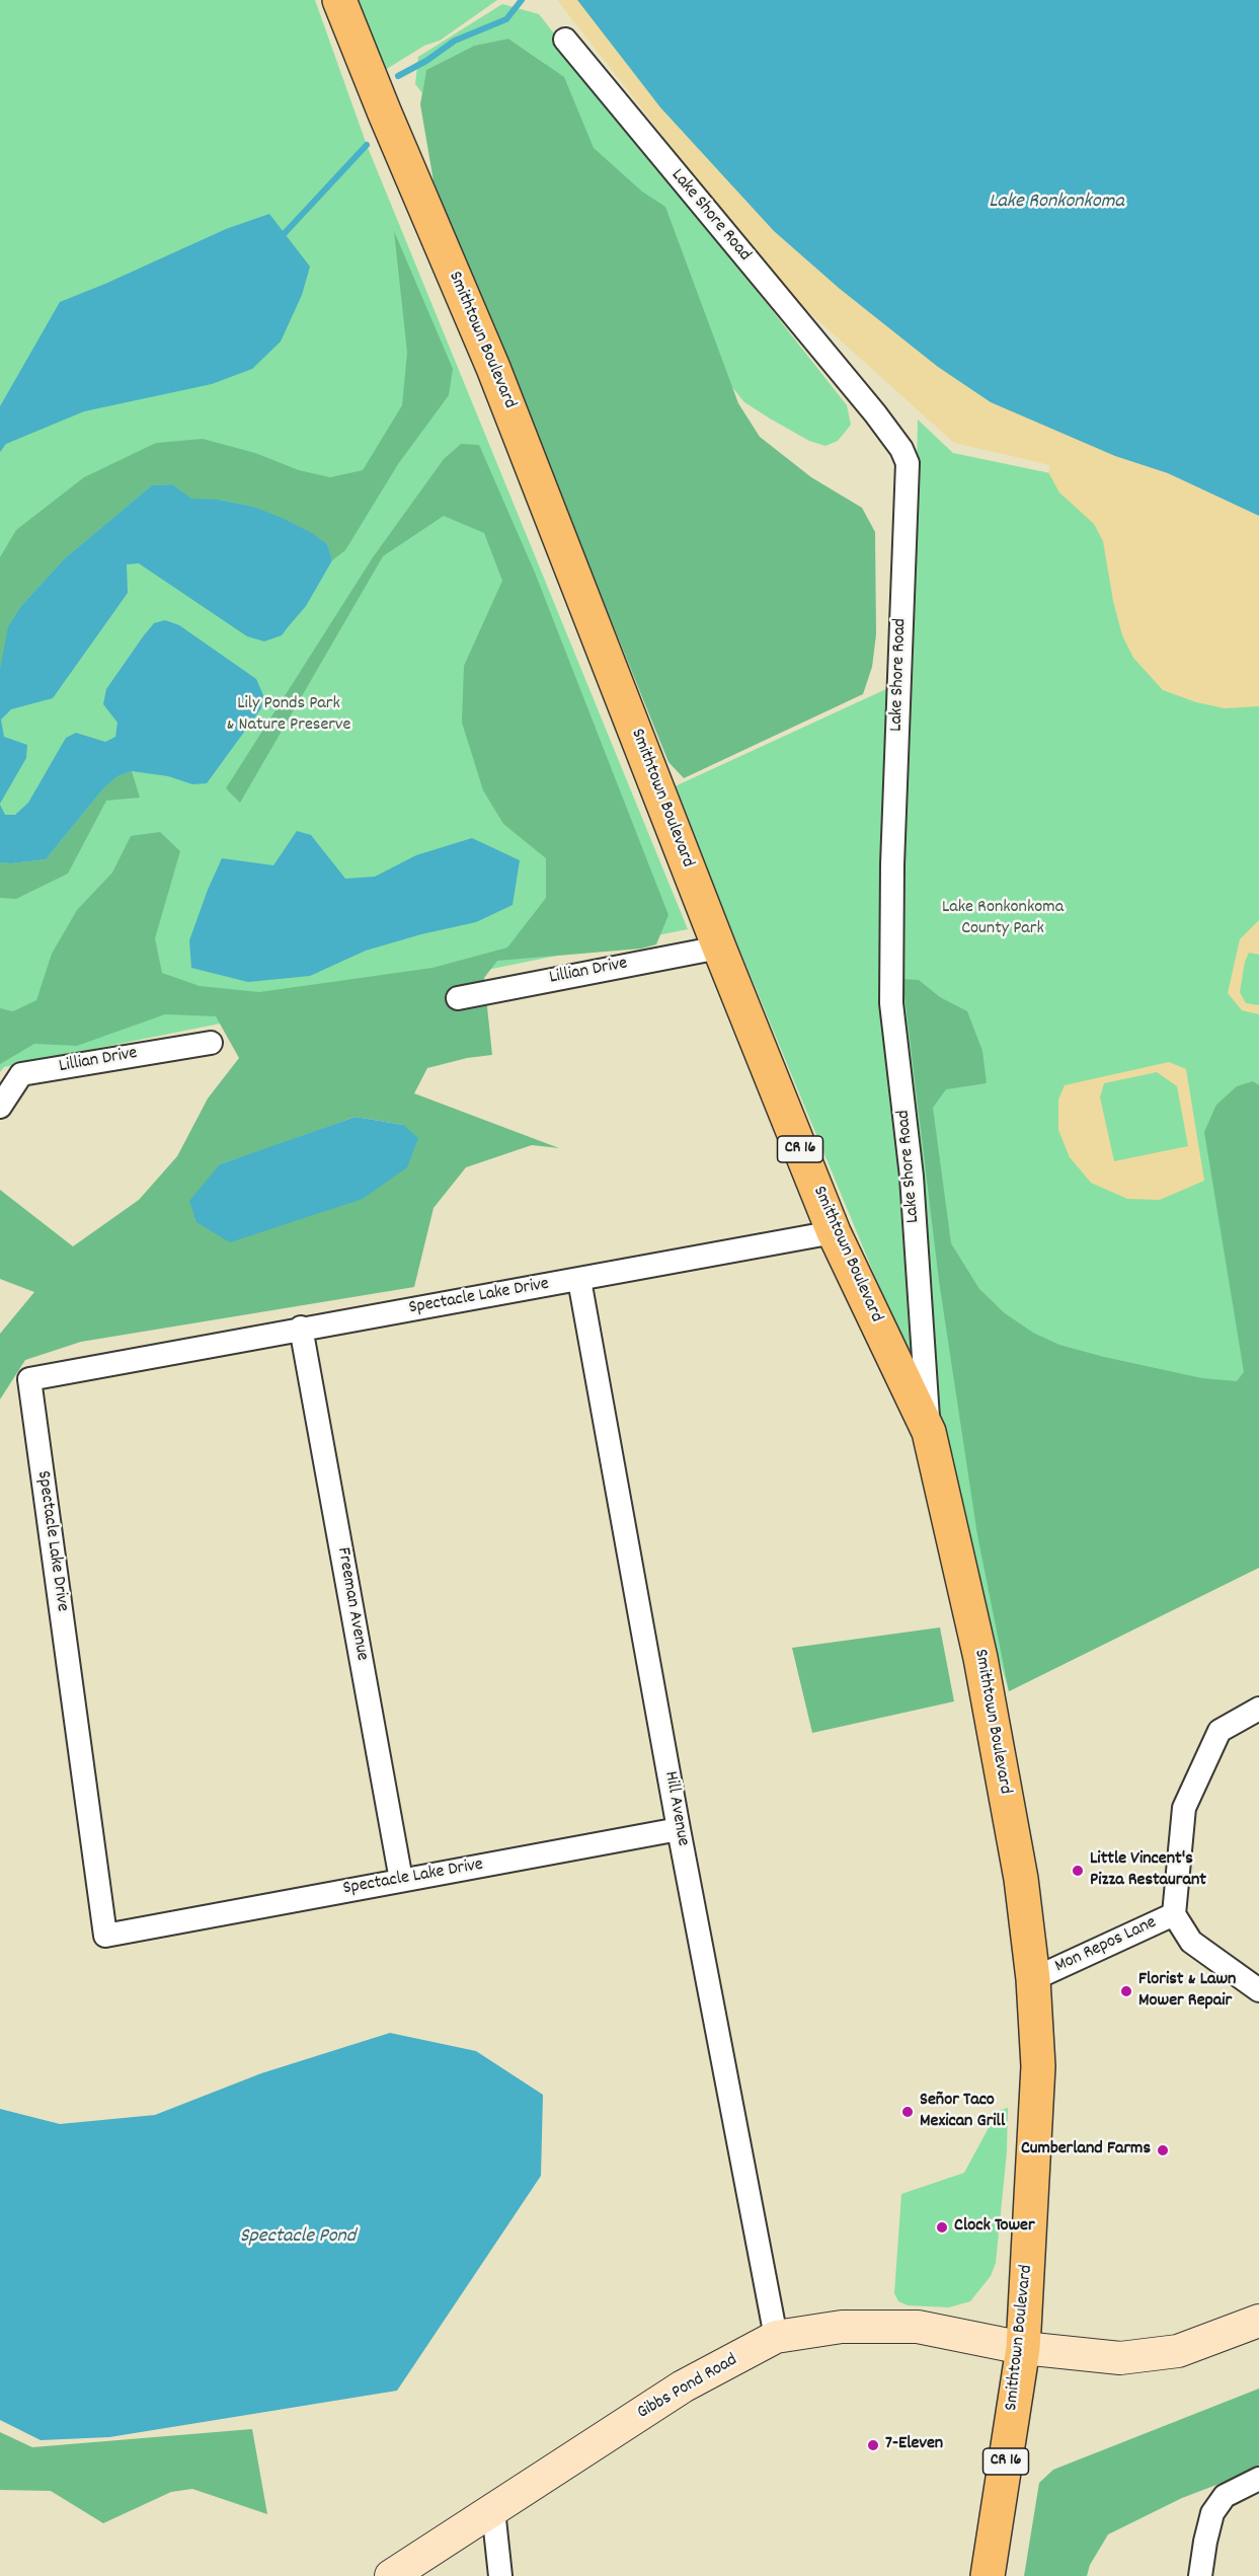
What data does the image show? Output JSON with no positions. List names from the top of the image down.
{
  "streets": {
    "main road": ["Smithtown Boulevard", "CR 16"],
    "street": [
      "Lake Shore Road",
      "Lillian Drive",
      "Spectacle Lake Drive",
      "Freeman Avenue",
      "Hill Avenue",
      "Mon Repos Lane",
      "Gibbs Pond Road"
    ]
  },
  "crossings": [
    ["Lake Shore Road", "Smithtown Boulevard"],
    ["Smithtown Boulevard", "Lillian Drive"],
    ["Smithtown Boulevard", "Spectacle Lake Drive"],
    ["Smithtown Boulevard", "Mon Repos Lane"],
    ["Smithtown Boulevard", "Gibbs Pond Road"],
    ["Spectacle Lake Drive", "Freeman Avenue"],
    ["Spectacle Lake Drive", "Hill Avenue"],
    ["Hill Avenue", "Gibbs Pond Road"]
  ],
  "water": ["Lake Ronkonkoma", "Spectacle Pond"],
  "parks": ["Lily Ponds Park & Nature Preserve", "Lake Ronkonkoma County Park"],
  "places": [
    "Little Vincent's Pizza Restaurant",
    "Florist & Lawn Mower Repair",
    "Señor Taco Mexican Grill",
    "Cumberland Farms",
    "Clock Tower",
    "7-Eleven"
  ]
}
